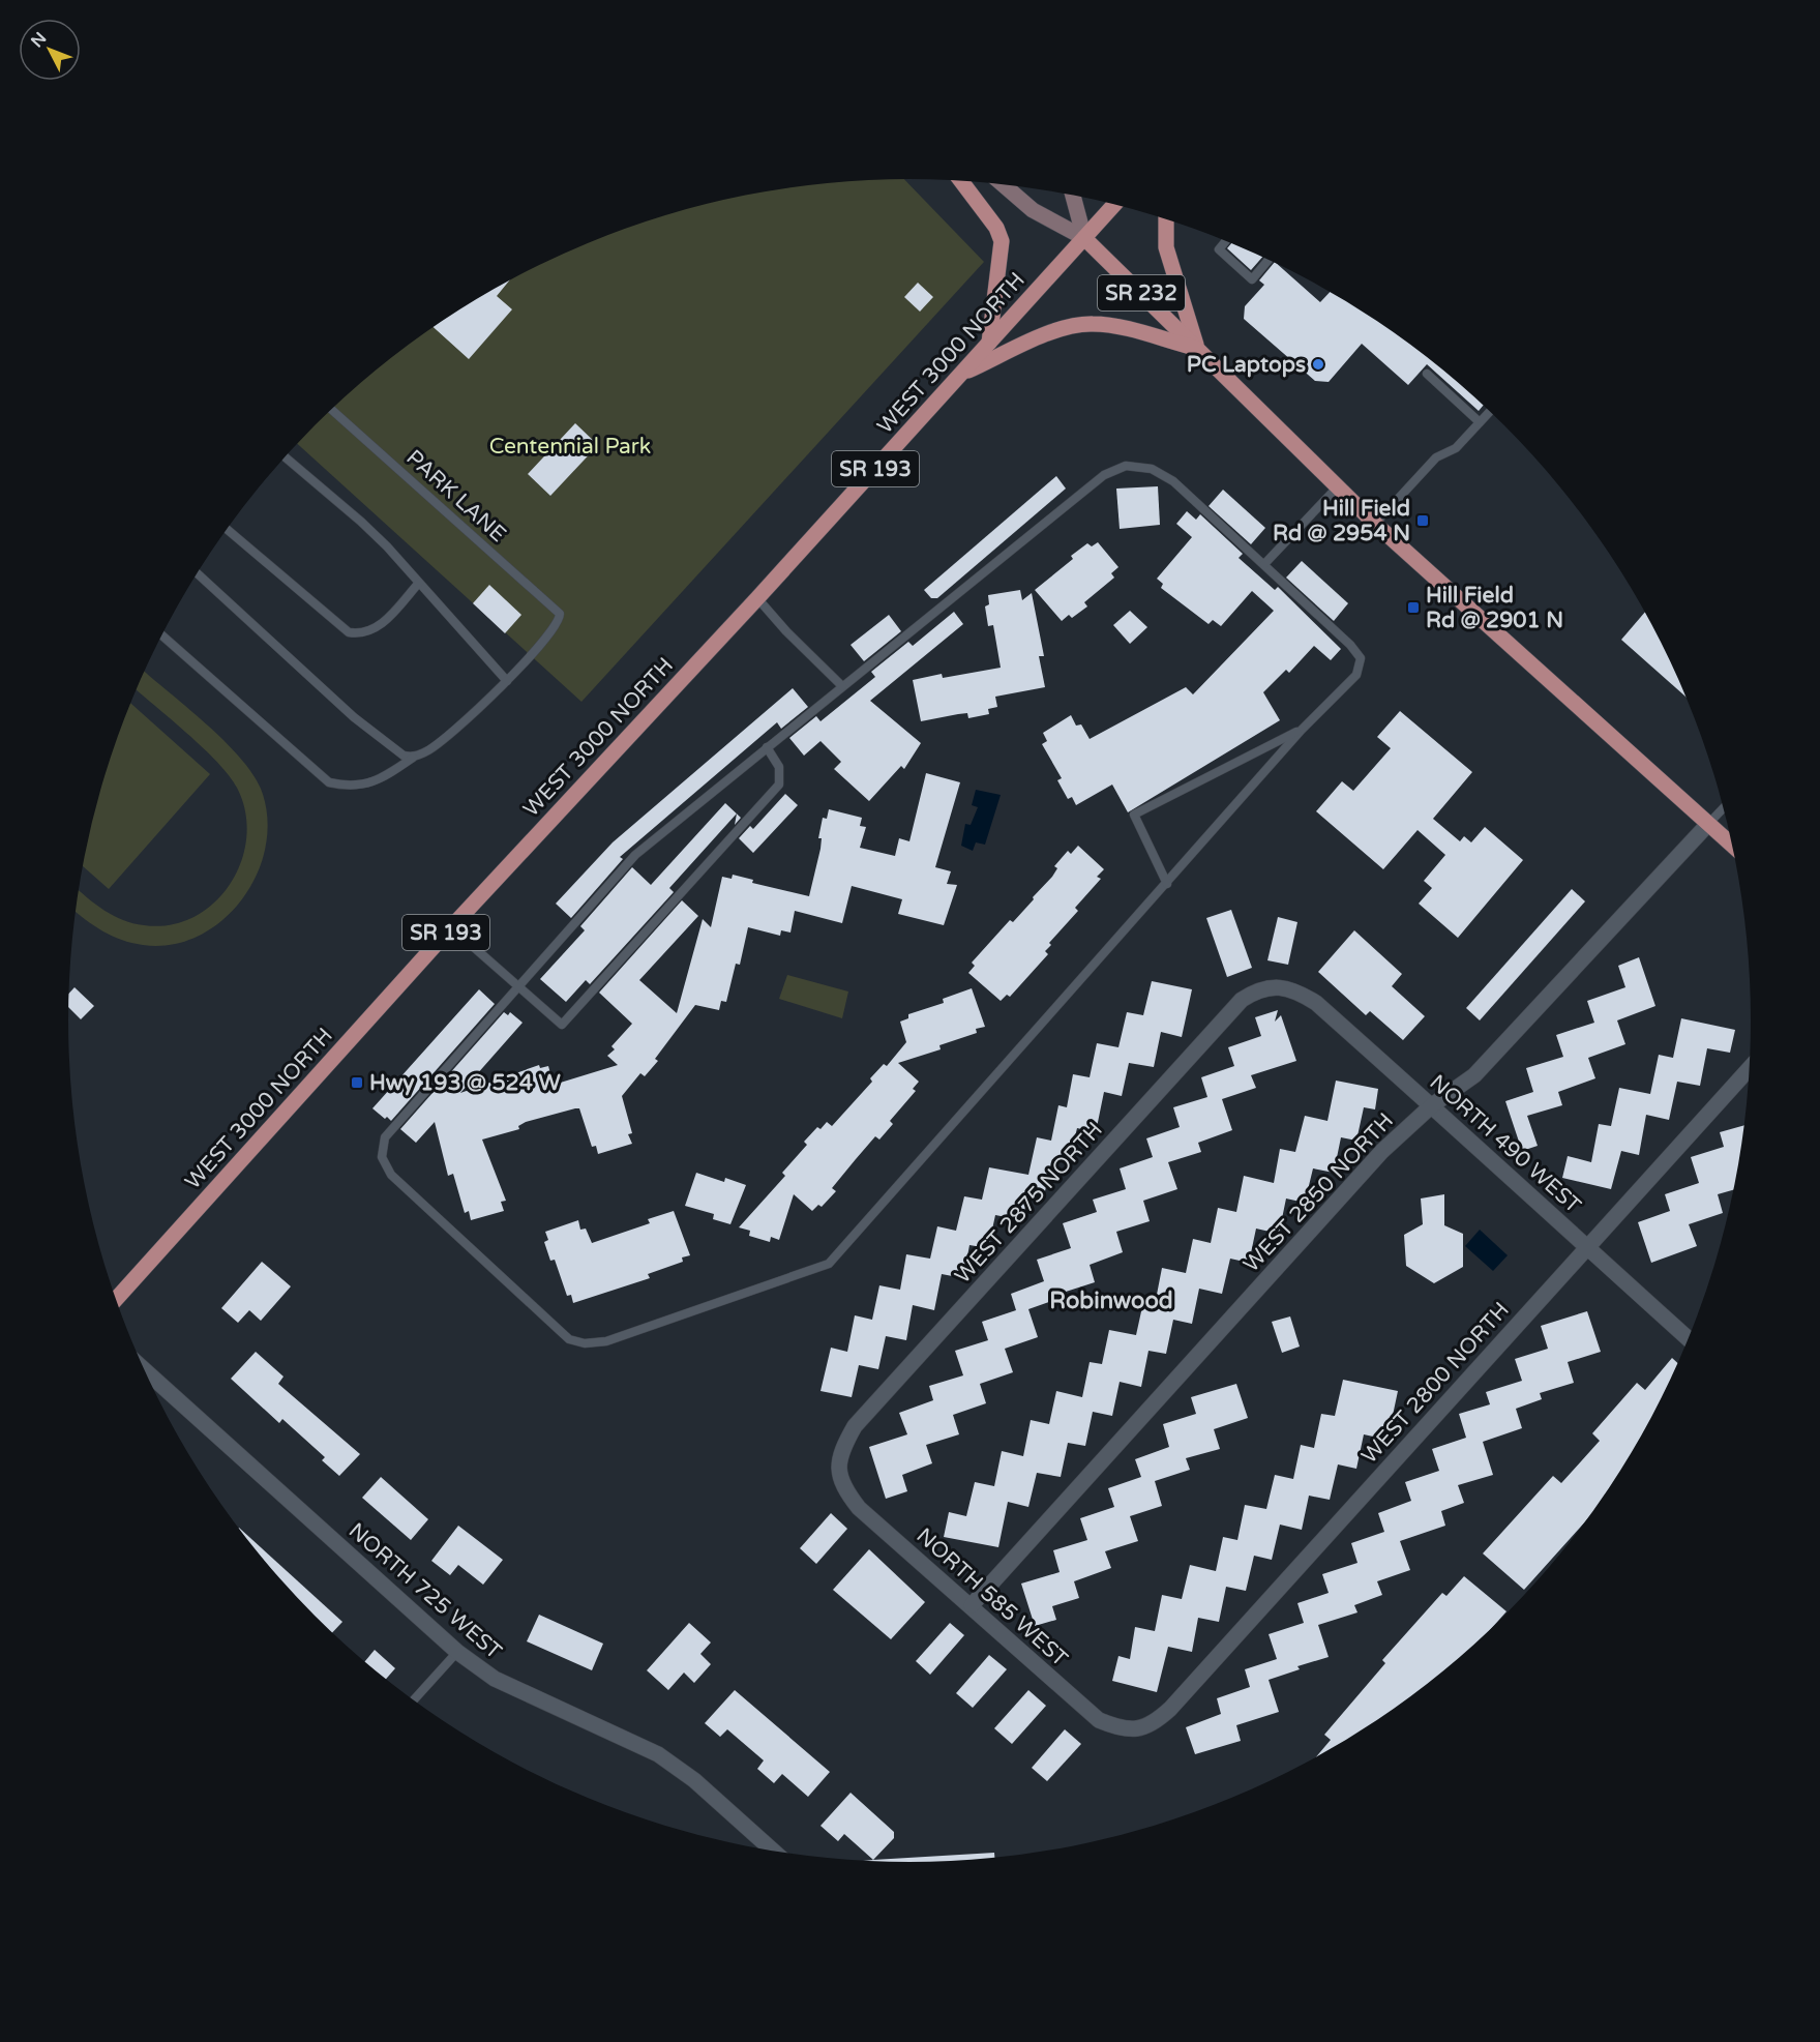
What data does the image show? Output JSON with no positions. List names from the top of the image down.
{
  "streets": {
    "main road": ["SR 232", "WEST 3000 NORTH", "SR 193"],
    "street": [
      "NORTH 490 WEST",
      "WEST 2850 NORTH",
      "WEST 2875 NORTH",
      "WEST 2800 NORTH",
      "NORTH 725 WEST",
      "NORTH 585 WEST"
    ],
    "lane": ["PARK LANE"]
  },
  "crossings": [
    ["SR 232", "WEST 3000 NORTH"],
    ["SR 232", "WEST 2850 NORTH"],
    ["NORTH 490 WEST", "WEST 2850 NORTH"],
    ["NORTH 490 WEST", "WEST 2875 NORTH"],
    ["NORTH 490 WEST", "WEST 2800 NORTH"],
    ["WEST 2850 NORTH", "NORTH 585 WEST"],
    ["WEST 2875 NORTH", "NORTH 585 WEST"],
    ["WEST 2800 NORTH", "NORTH 585 WEST"]
  ],
  "districts": ["Robinwood"],
  "parks": ["Centennial Park"],
  "places": {
    "other": ["PC Laptops"],
    "transit": ["Hill Field Rd @ 2954 N", "Hill Field Rd @ 2901 N", "Hwy 193 @ 524 W"]
  },
  "north": "top left"
}
